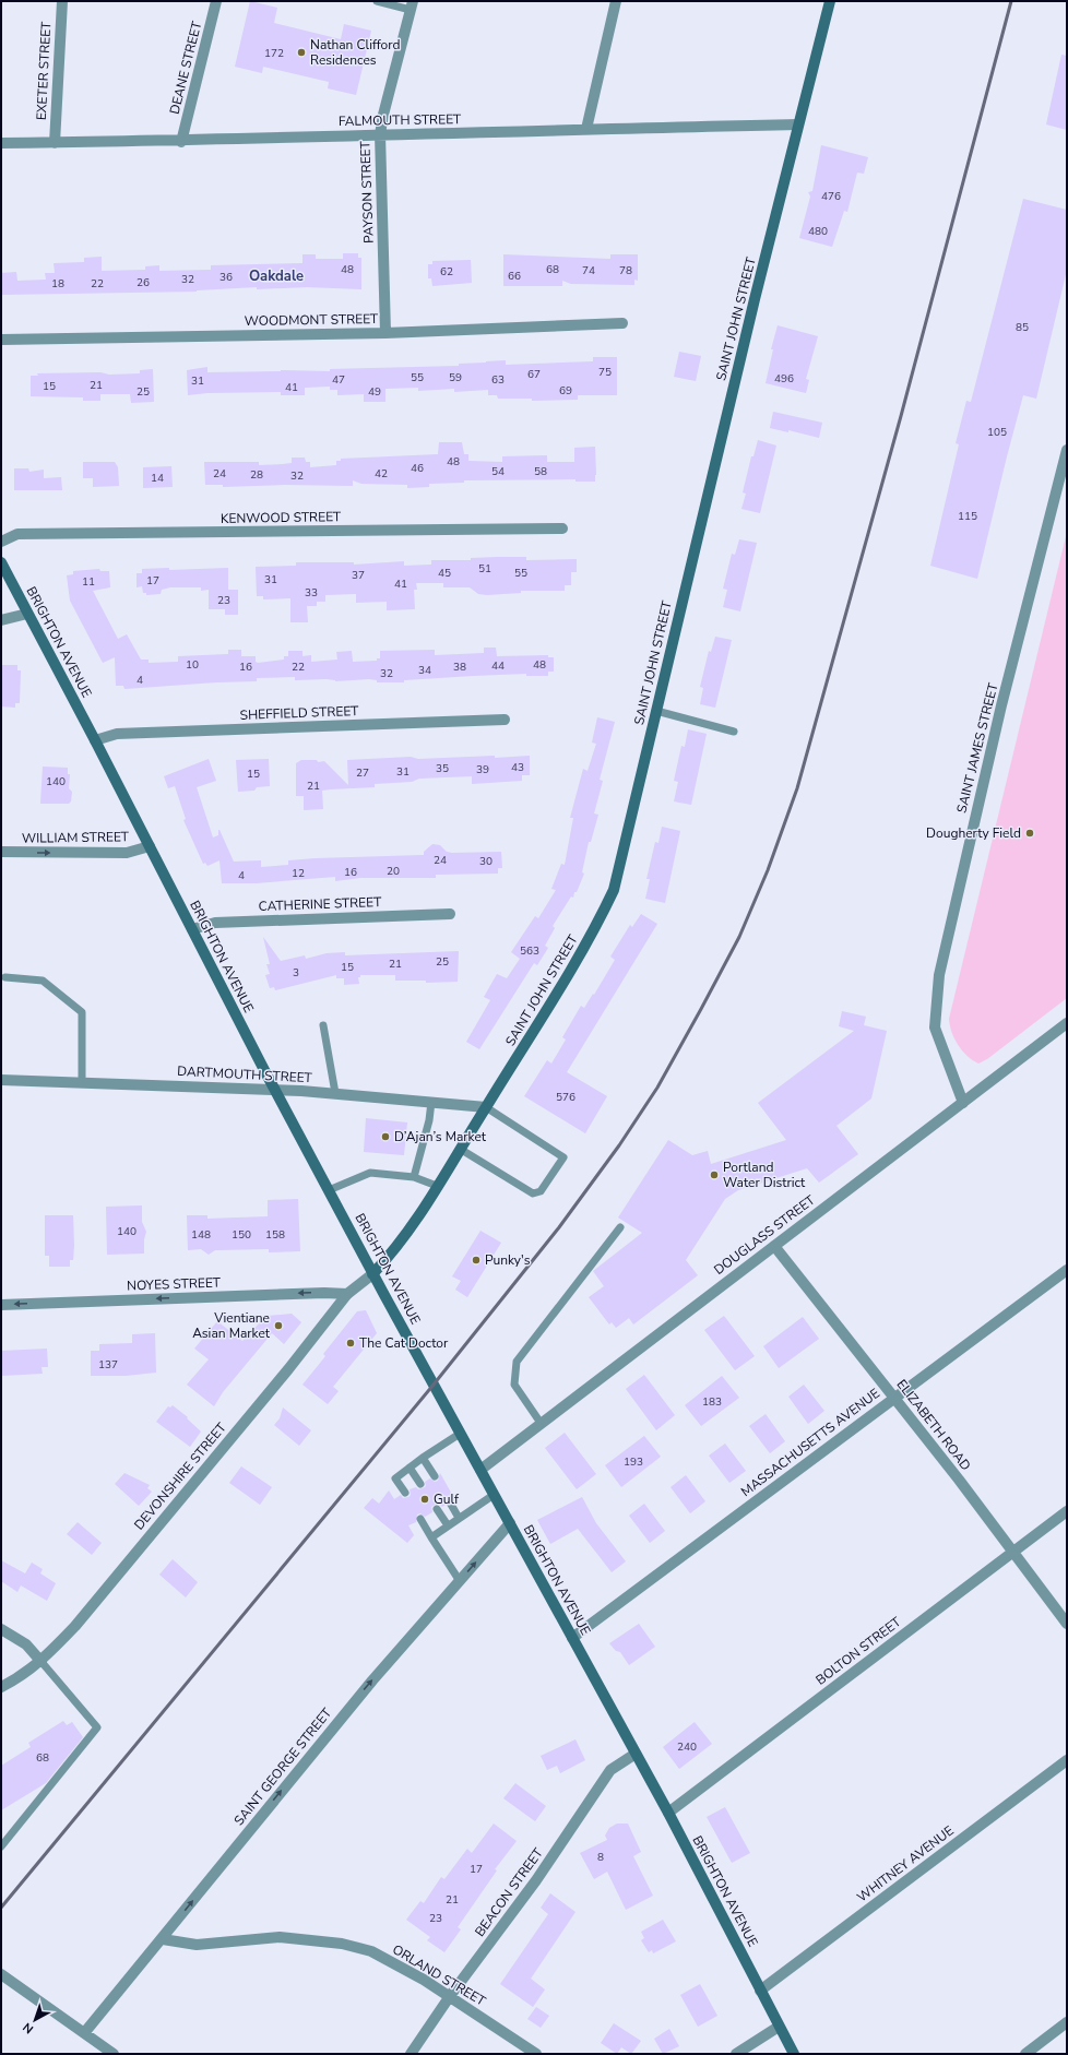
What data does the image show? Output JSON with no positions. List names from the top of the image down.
{
  "streets": {
    "main road": ["SAINT JOHN STREET", "BRIGHTON AVENUE"],
    "street": [
      "DEANE STREET",
      "EXETER STREET",
      "FALMOUTH STREET",
      "PAYSON STREET",
      "WOODMONT STREET",
      "KENWOOD STREET",
      "SHEFFIELD STREET",
      "SAINT JAMES STREET",
      "WILLIAM STREET",
      "CATHERINE STREET",
      "DARTMOUTH STREET",
      "DOUGLASS STREET",
      "NOYES STREET",
      "ELIZABETH ROAD",
      "MASSACHUSETTS AVENUE",
      "DEVONSHIRE STREET",
      "BOLTON STREET",
      "SAINT GEORGE STREET",
      "WHITNEY AVENUE",
      "BEACON STREET",
      "ORLAND STREET"
    ]
  },
  "crossings": [
    ["DEANE STREET", "FALMOUTH STREET"],
    ["EXETER STREET", "FALMOUTH STREET"],
    ["FALMOUTH STREET", "PAYSON STREET"],
    ["FALMOUTH STREET", "SAINT JOHN STREET"],
    ["PAYSON STREET", "WOODMONT STREET"],
    ["SAINT JOHN STREET", "BRIGHTON AVENUE"],
    ["SAINT JOHN STREET", "DARTMOUTH STREET"],
    ["SAINT JOHN STREET", "DEVONSHIRE STREET"],
    ["BRIGHTON AVENUE", "SHEFFIELD STREET"],
    ["BRIGHTON AVENUE", "WILLIAM STREET"],
    ["BRIGHTON AVENUE", "CATHERINE STREET"],
    ["BRIGHTON AVENUE", "DARTMOUTH STREET"],
    ["BRIGHTON AVENUE", "DOUGLASS STREET"],
    ["BRIGHTON AVENUE", "MASSACHUSETTS AVENUE"],
    ["BRIGHTON AVENUE", "DEVONSHIRE STREET"],
    ["BRIGHTON AVENUE", "BOLTON STREET"],
    ["BRIGHTON AVENUE", "SAINT GEORGE STREET"],
    ["BRIGHTON AVENUE", "WHITNEY AVENUE"],
    ["BRIGHTON AVENUE", "BEACON STREET"],
    ["SAINT JAMES STREET", "DOUGLASS STREET"],
    ["DOUGLASS STREET", "ELIZABETH ROAD"],
    ["NOYES STREET", "DEVONSHIRE STREET"],
    ["ELIZABETH ROAD", "MASSACHUSETTS AVENUE"],
    ["ELIZABETH ROAD", "BOLTON STREET"],
    ["SAINT GEORGE STREET", "ORLAND STREET"],
    ["BEACON STREET", "ORLAND STREET"]
  ],
  "one_way": ["WILLIAM STREET", "NOYES STREET", "SAINT GEORGE STREET"],
  "districts": ["Oakdale"],
  "places": [
    "Nathan Clifford Residences",
    "Dougherty Field",
    "D’Ajan’s Market",
    "Portland Water District",
    "Punky's",
    "Vientiane Asian Market",
    "The Cat Doctor",
    "Gulf"
  ],
  "house_numbers": [
    "172",
    "476",
    "480",
    "48",
    "68",
    "74",
    "78",
    "62",
    "66",
    "36",
    "32",
    "26",
    "18",
    "22",
    "85",
    "75",
    "67",
    "55",
    "59",
    "496",
    "47",
    "63",
    "31",
    "21",
    "15",
    "41",
    "69",
    "25",
    "49",
    "105",
    "48",
    "46",
    "54",
    "58",
    "24",
    "42",
    "28",
    "32",
    "14",
    "115",
    "51",
    "45",
    "55",
    "37",
    "31",
    "17",
    "11",
    "41",
    "33",
    "23",
    "10",
    "48",
    "44",
    "16",
    "22",
    "38",
    "34",
    "32",
    "4",
    "43",
    "35",
    "39",
    "31",
    "27",
    "15",
    "140",
    "21",
    "24",
    "30",
    "20",
    "16",
    "12",
    "4",
    "563",
    "25",
    "21",
    "15",
    "3",
    "576",
    "140",
    "148",
    "150",
    "158",
    "137",
    "183",
    "193",
    "240",
    "68",
    "8",
    "17",
    "21",
    "23"
  ],
  "north": "bottom left"
}
